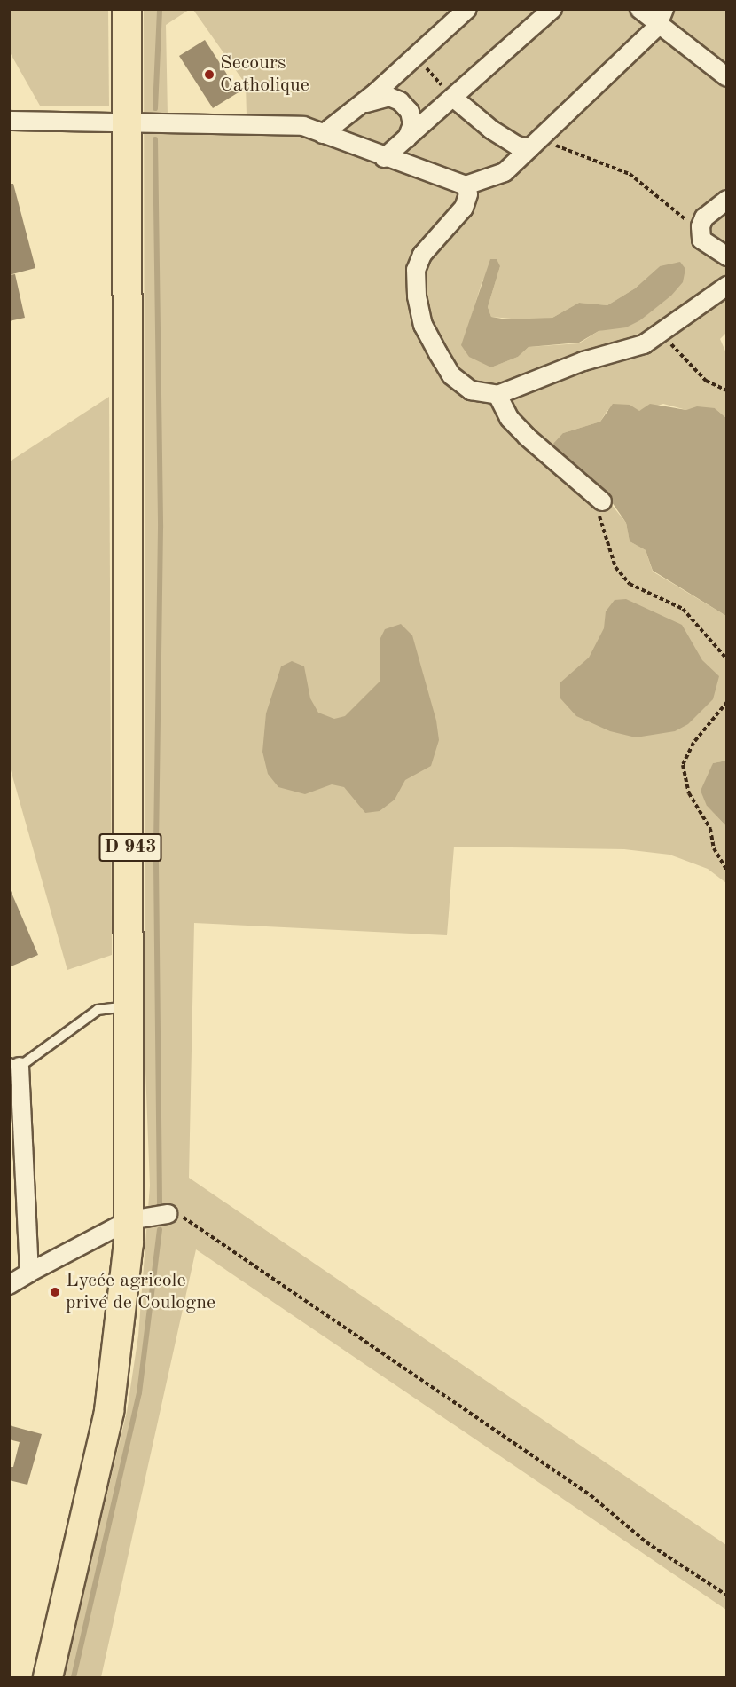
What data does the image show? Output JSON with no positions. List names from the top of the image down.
{
  "streets": {
    "main road": ["D 943"]
  },
  "places": ["Secours Catholique", "Lycée agricole privé de Coulogne"]
}
